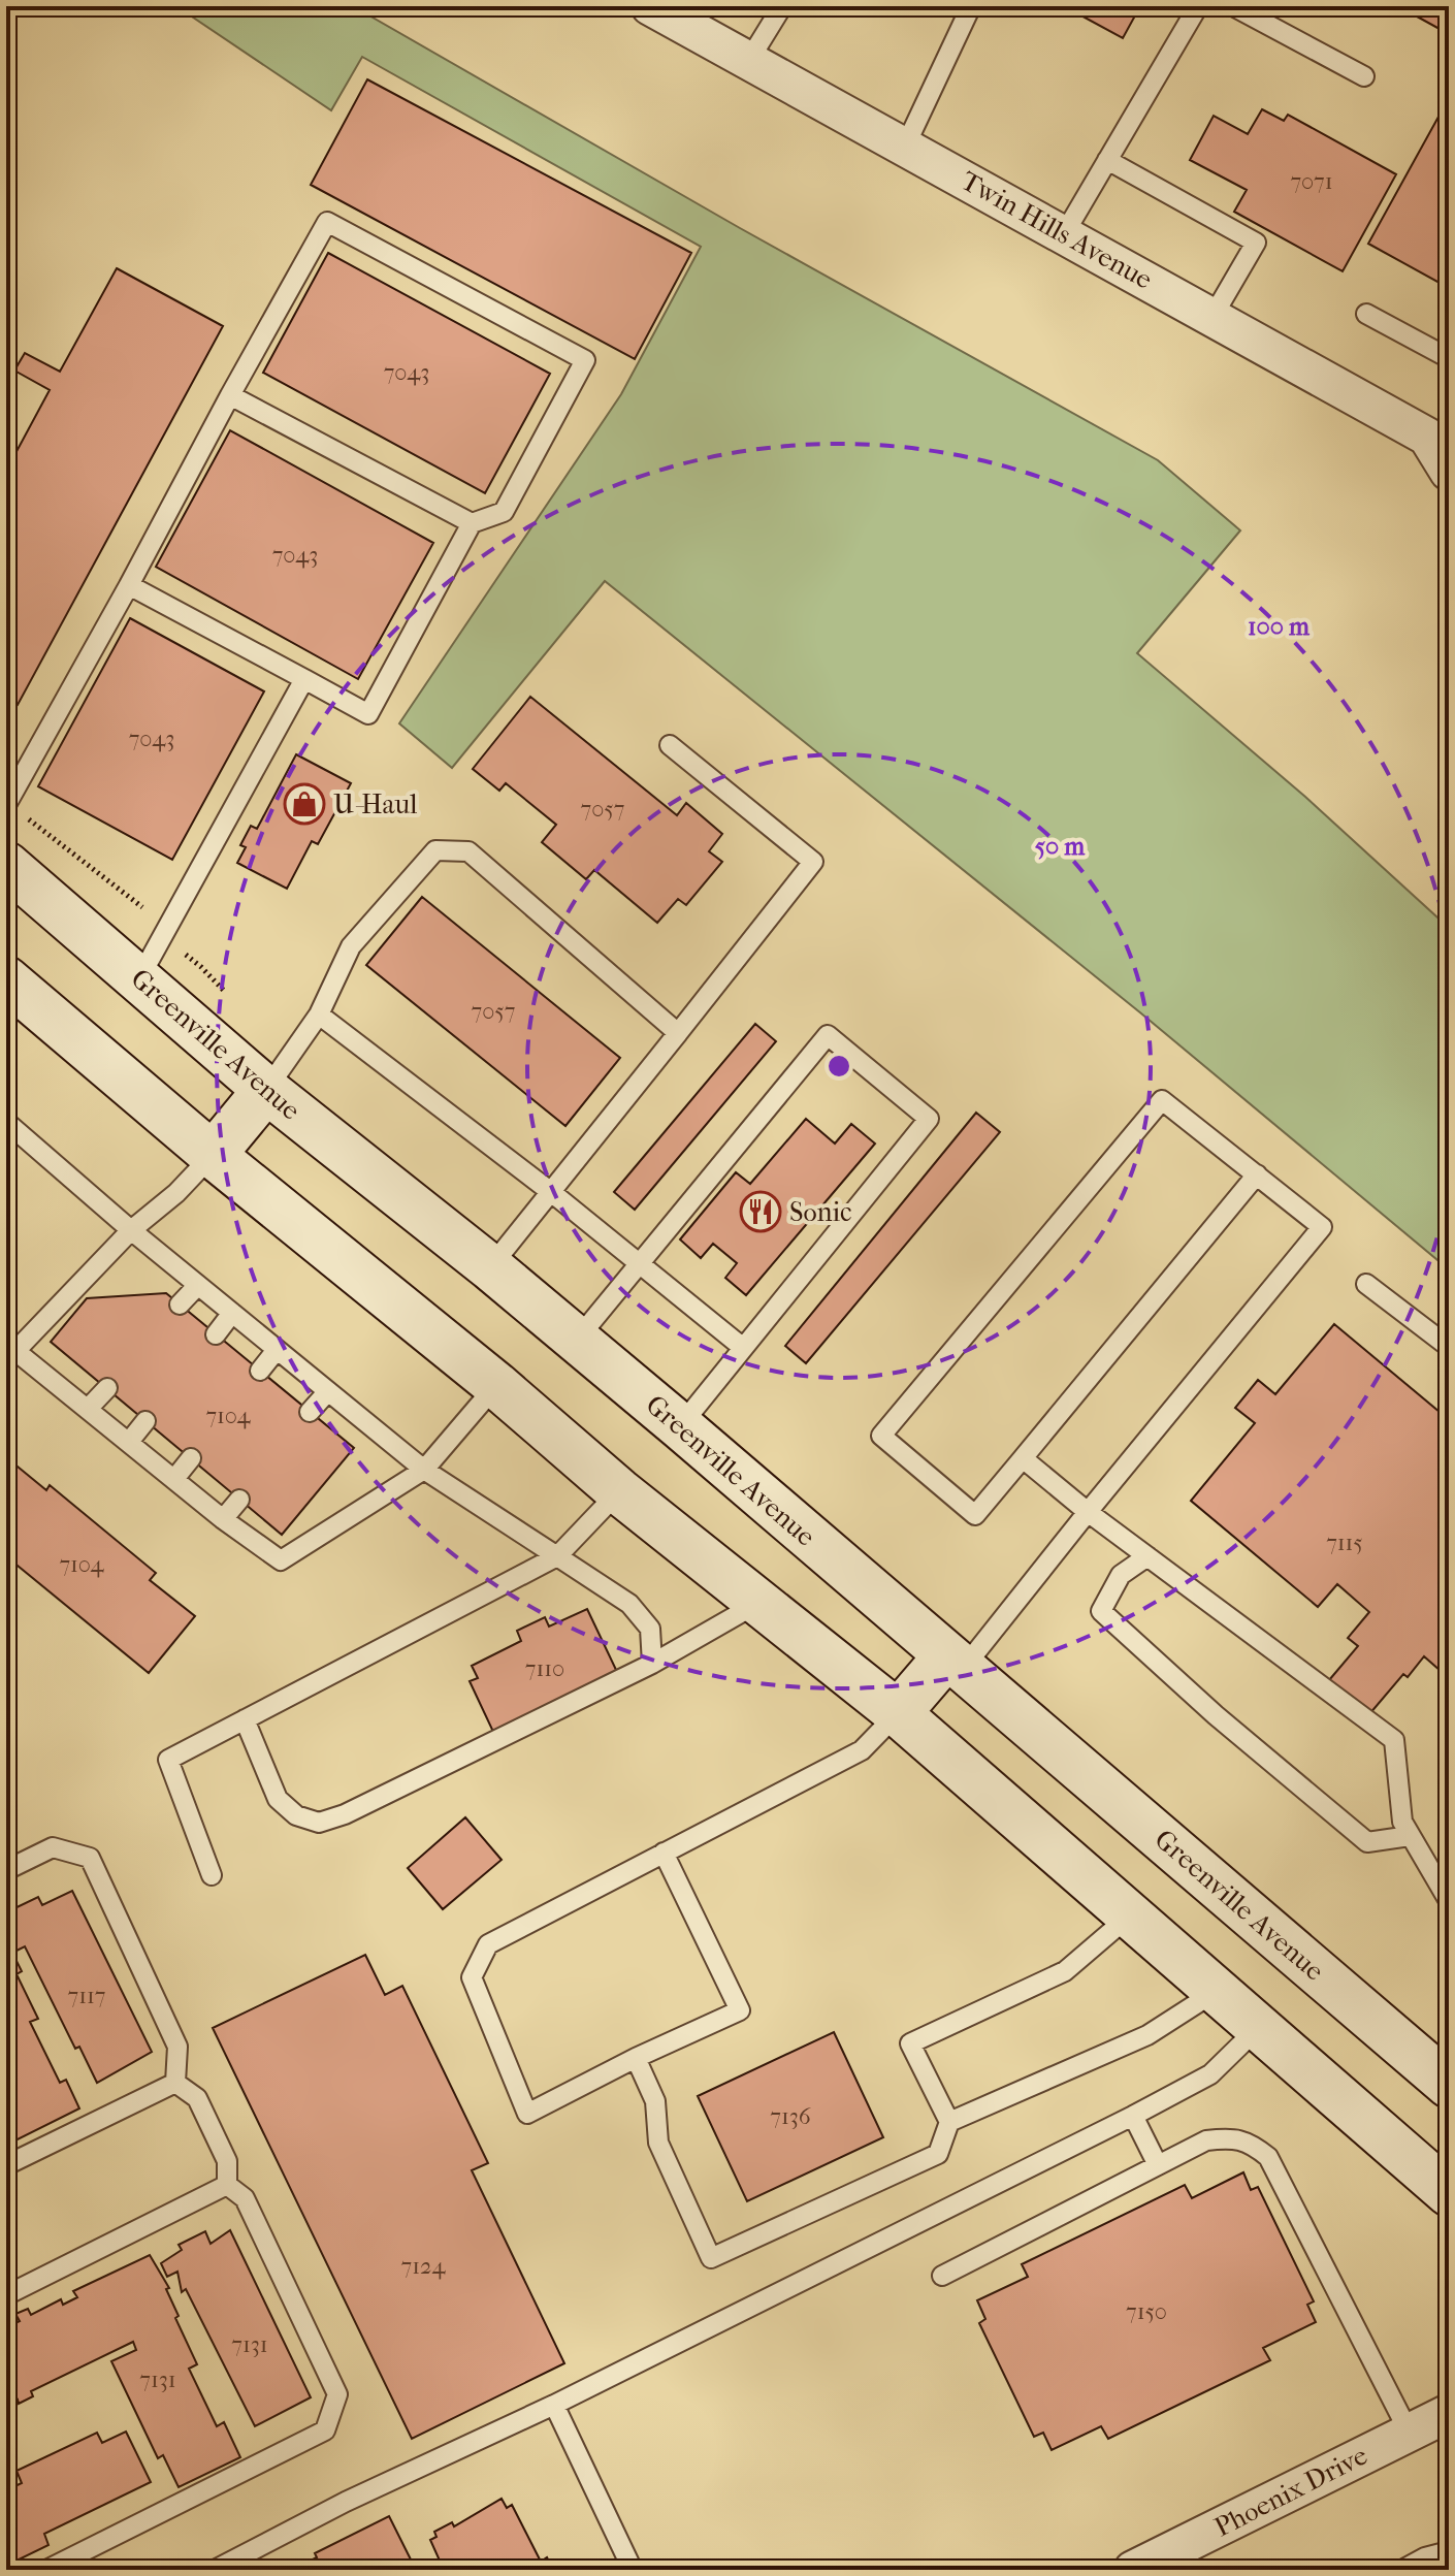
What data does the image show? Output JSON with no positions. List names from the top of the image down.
{
  "streets": {
    "main road": ["Greenville Avenue"],
    "street": ["Twin Hills Avenue", "Phoenix Drive"]
  },
  "places": {
    "shop": ["U-Haul"],
    "restaurant": ["Sonic"]
  },
  "house_numbers": [
    "7071",
    "7043",
    "7043",
    "7043",
    "7057",
    "7057",
    "7104",
    "7115",
    "7104",
    "7110",
    "7117",
    "7136",
    "7124",
    "7150",
    "7131",
    "7131"
  ],
  "rings": ["100 m", "50 m"]
}
